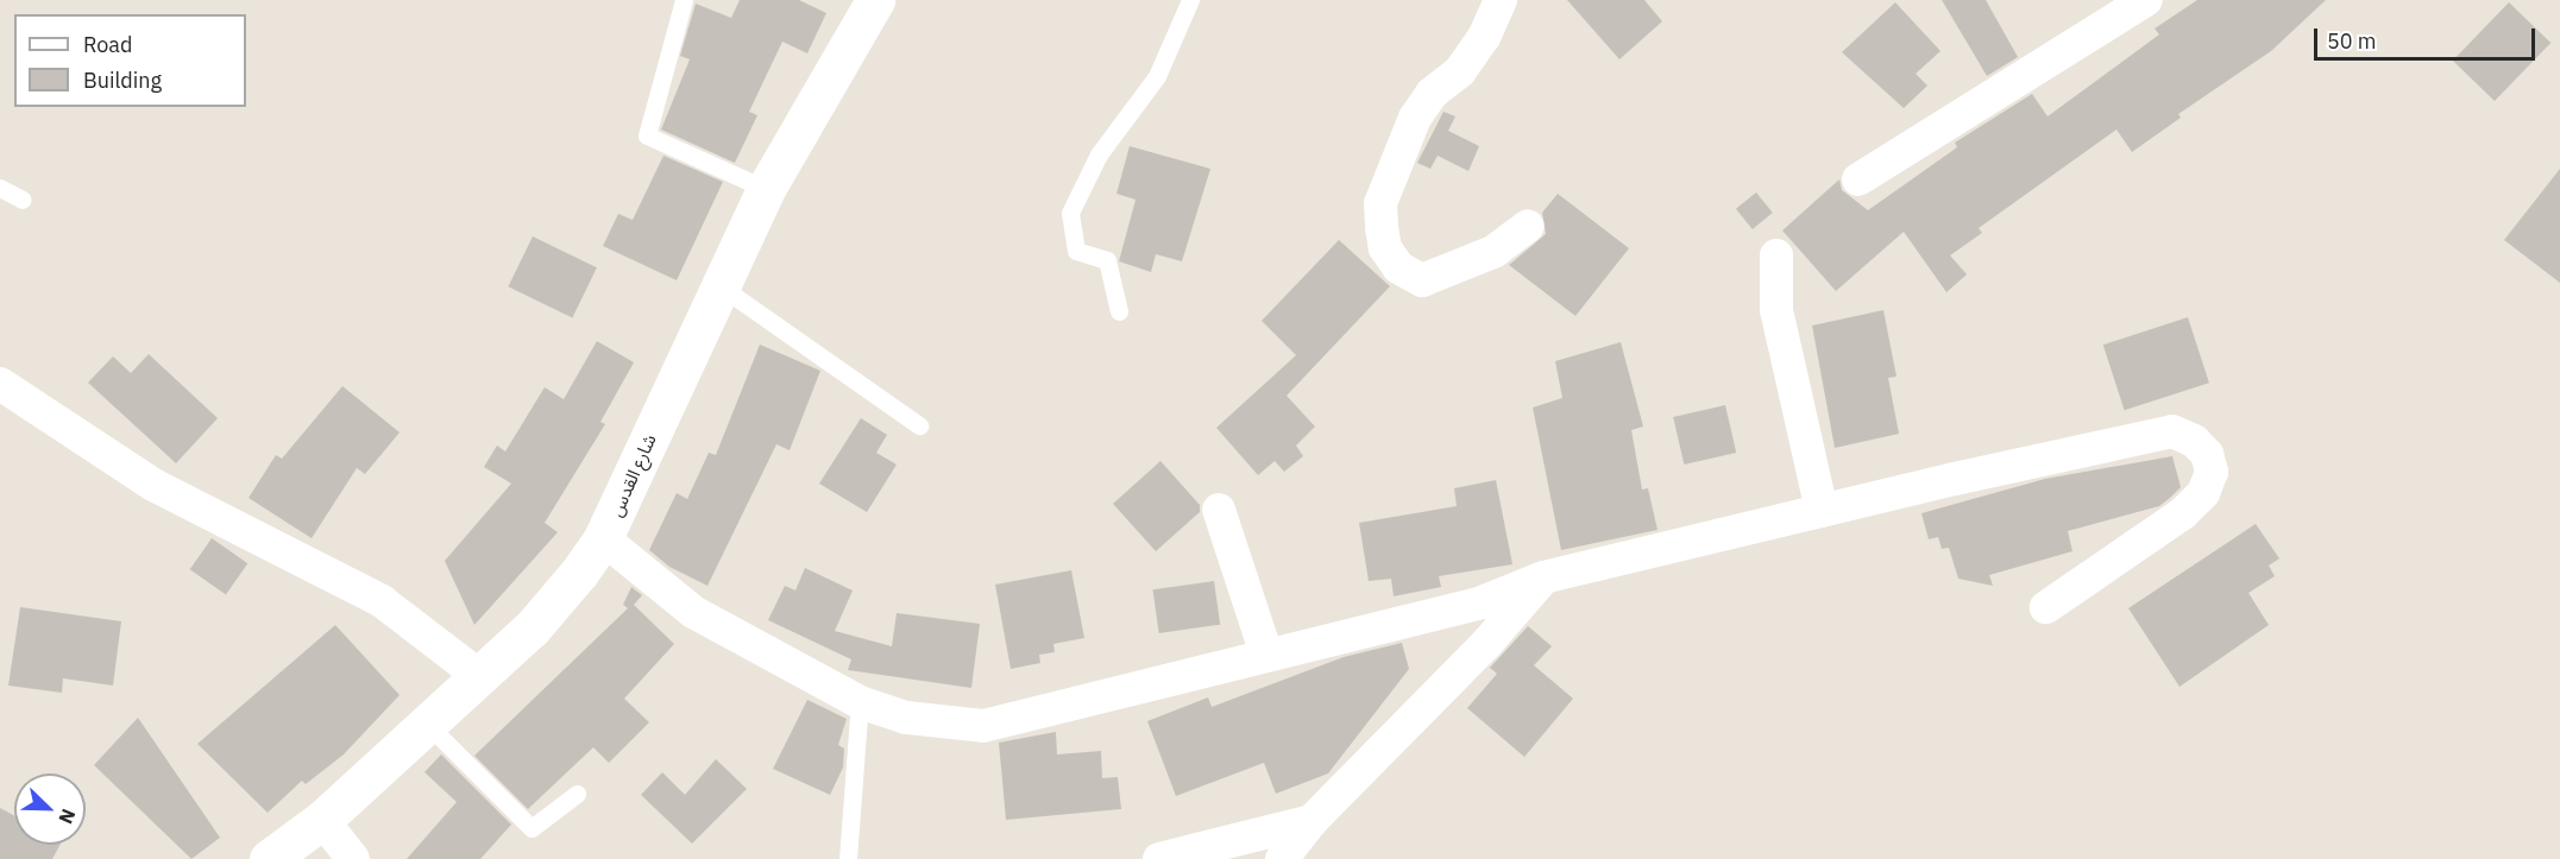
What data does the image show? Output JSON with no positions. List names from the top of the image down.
{
  "streets": {
    "main road": ["شارع القدس"]
  },
  "legend": ["Road", "Building"],
  "scale_bar": "50 m",
  "north": "bottom right"
}
